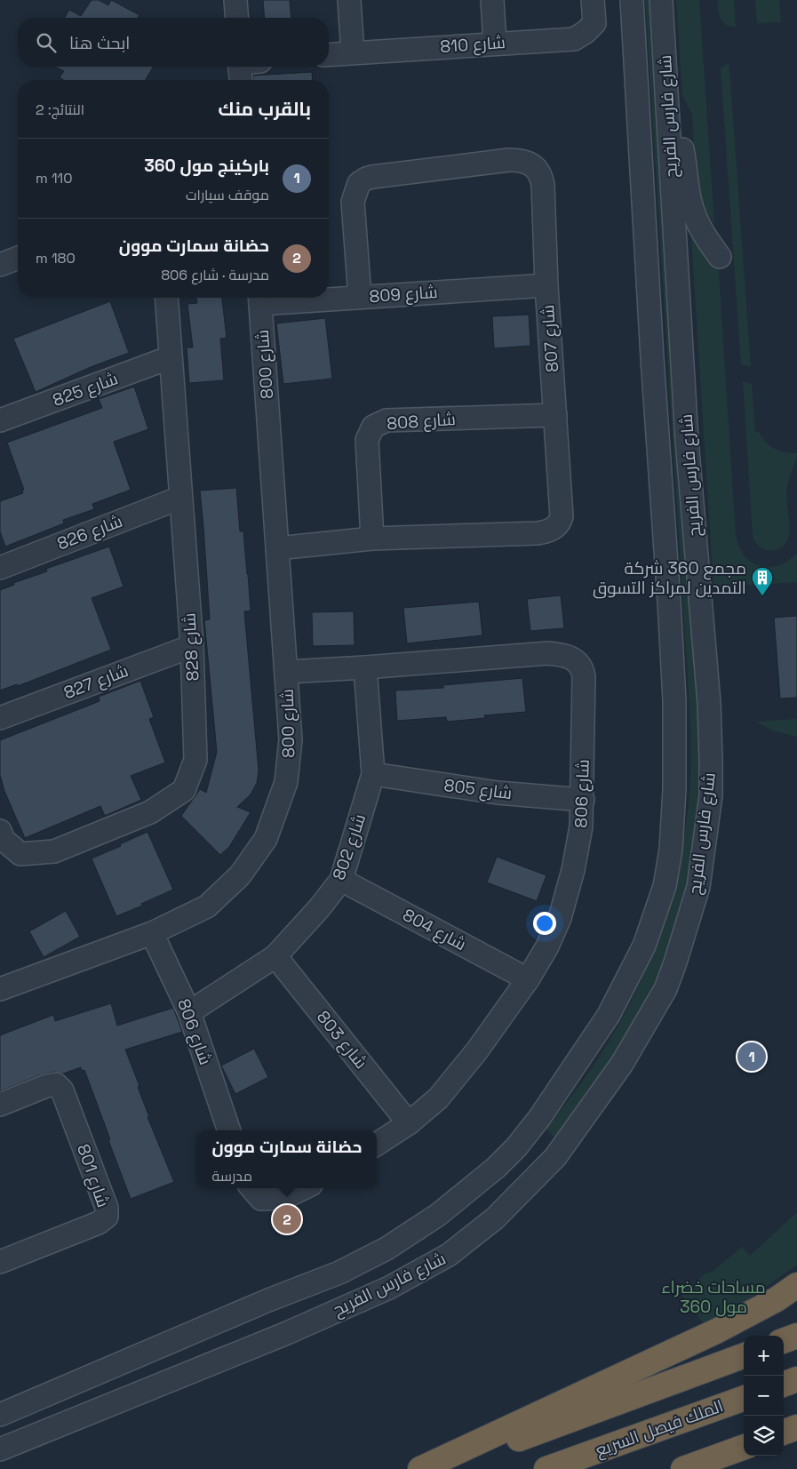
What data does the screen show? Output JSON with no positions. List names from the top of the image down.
{
  "streets": {
    "highway": ["الملك فيصل السريع"],
    "street": [
      "شارع 810",
      "شارع فارس الفريح",
      "شارع 809",
      "شارع 807",
      "شارع 800",
      "شارع 825",
      "شارع 808",
      "شارع 826",
      "شارع 828",
      "شارع 827",
      "شارع 805",
      "شارع 806",
      "شارع 802",
      "شارع 804",
      "شارع 803",
      "شارع 801"
    ]
  },
  "crossings": [
    ["شارع 809", "شارع 807"],
    ["شارع 807", "شارع 800"],
    ["شارع 807", "شارع 808"],
    ["شارع 800", "شارع 806"],
    ["شارع 825", "شارع 828"],
    ["شارع 826", "شارع 828"],
    ["شارع 828", "شارع 827"],
    ["شارع 805", "شارع 806"],
    ["شارع 805", "شارع 802"],
    ["شارع 806", "شارع 802"],
    ["شارع 806", "شارع 804"],
    ["شارع 806", "شارع 803"],
    ["شارع 802", "شارع 804"],
    ["شارع 802", "شارع 803"]
  ],
  "parks": ["مساحات خضراء 360 مول"],
  "places": {
    "building": ["مجمع 360 شركة التمدين لمراكز التسوق"]
  },
  "page": {
    "search": "ابحث هنا",
    "heading": ["بالقرب منك", "النتائج: 2"],
    "list": [
      {
        "mark": "1",
        "name": "باركينج مول 360",
        "note": "موقف سيارات",
        "value": "110 m"
      },
      {
        "mark": "2",
        "name": "حضانة سمارت موون",
        "note": "مدرسة · شارع 806",
        "value": "180 m"
      }
    ],
    "pins": ["1", "2"],
    "popup": ["حضانة سمارت موون", "مدرسة"],
    "map_buttons": ["+", "−"]
  }
}
